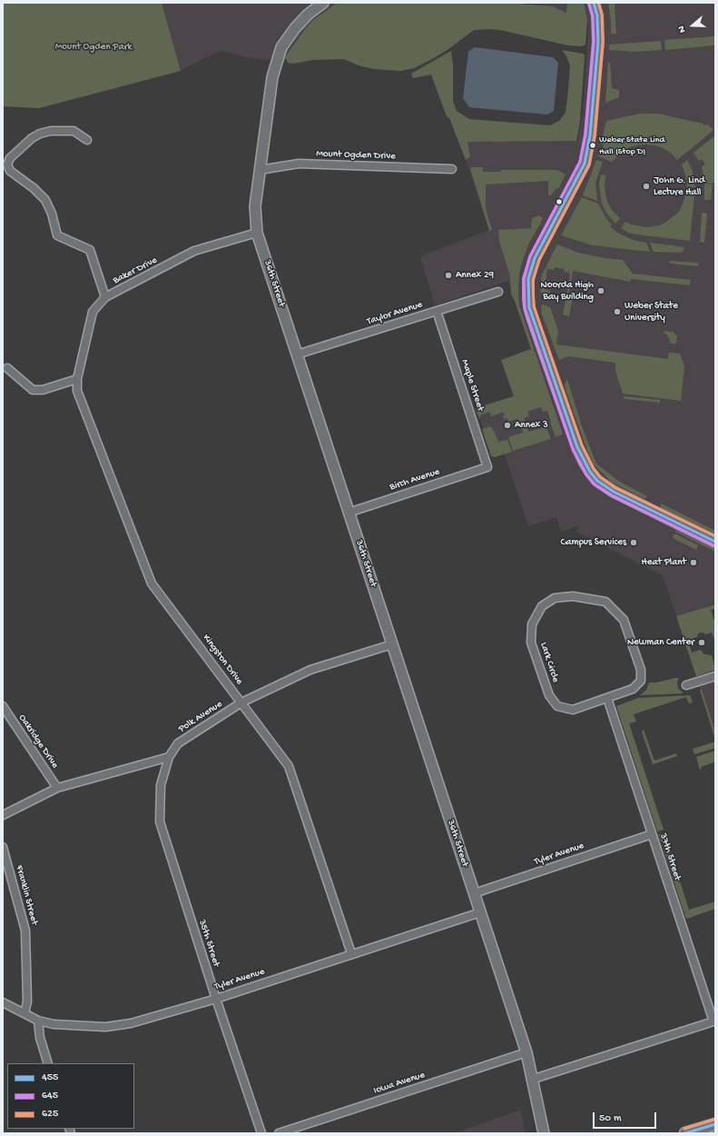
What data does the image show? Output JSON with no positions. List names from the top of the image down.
{
  "streets": {
    "street": [
      "Mount Ogden Drive",
      "Baker Drive",
      "36th Street",
      "Taylor Avenue",
      "Maple Street",
      "Birch Avenue",
      "Kingston Drive",
      "Lark Circle",
      "Polk Avenue",
      "Oakridge Drive",
      "Tyler Avenue",
      "37th Street",
      "Franklin Street",
      "35th Street",
      "Iowa Avenue"
    ]
  },
  "crossings": [
    ["Mount Ogden Drive", "36th Street"],
    ["Baker Drive", "36th Street"],
    ["Baker Drive", "Kingston Drive"],
    ["36th Street", "Taylor Avenue"],
    ["36th Street", "Birch Avenue"],
    ["36th Street", "Polk Avenue"],
    ["36th Street", "Tyler Avenue"],
    ["36th Street", "37th Street"],
    ["36th Street", "Iowa Avenue"],
    ["Taylor Avenue", "Maple Street"],
    ["Maple Street", "Birch Avenue"],
    ["Kingston Drive", "Polk Avenue"],
    ["Kingston Drive", "Tyler Avenue"],
    ["Lark Circle", "37th Street"],
    ["Polk Avenue", "35th Street"],
    ["Tyler Avenue", "37th Street"],
    ["Tyler Avenue", "Franklin Street"],
    ["Tyler Avenue", "35th Street"]
  ],
  "parks": ["Mount Ogden Park"],
  "places": [
    "Weber State Lind Hall (Stop D)",
    "John G. Lind Lecture Hall",
    "Annex 29",
    "Noorda High Bay Building",
    "Weber State University",
    "Annex 3",
    "Campus Services",
    "Heat Plant",
    "Newman Center"
  ],
  "lines": ["transit line 455", "transit line 625", "transit line 645"],
  "legend": ["455", "645", "625"],
  "scale_bar": "50 m",
  "north": "left"
}
